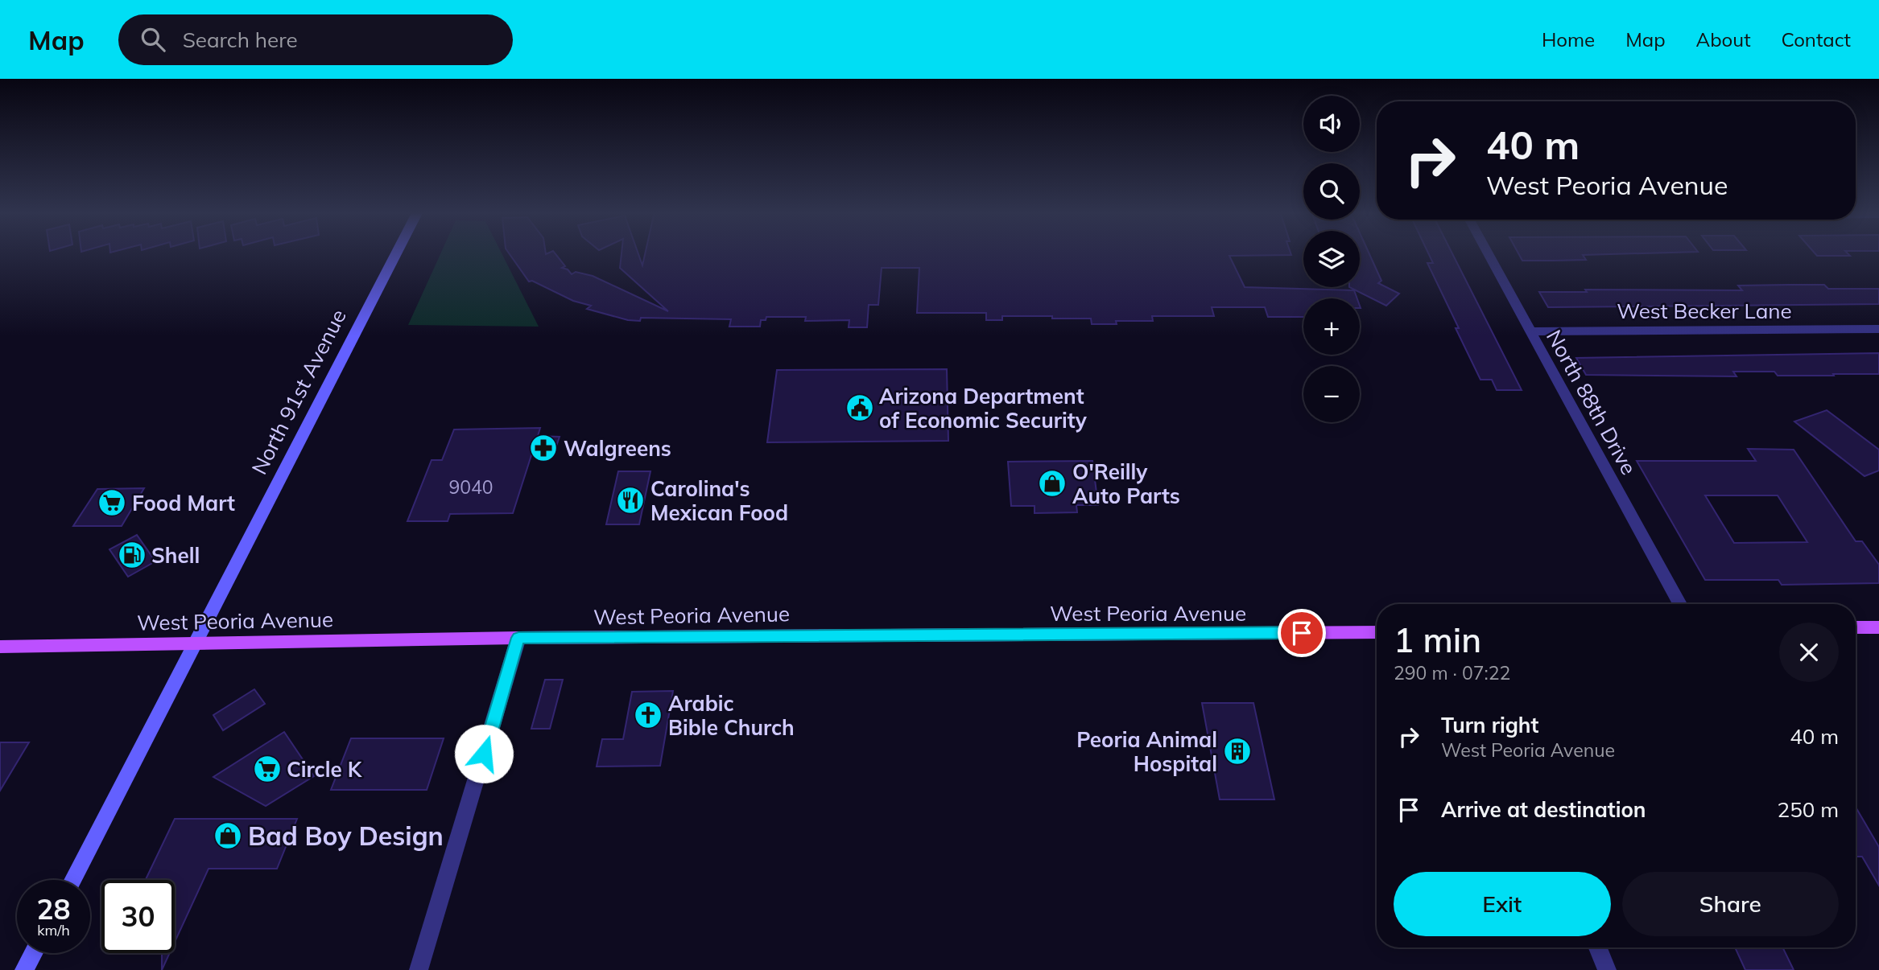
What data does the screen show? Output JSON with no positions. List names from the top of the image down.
{
  "streets": {
    "main road": ["North 91st Avenue", "West Peoria Avenue"],
    "street": ["West Becker Lane", "North 88th Drive"]
  },
  "crossings": [
    ["West Becker Lane", "North 88th Drive"],
    ["North 91st Avenue", "West Peoria Avenue"]
  ],
  "places": {
    "public building": ["Arizona Department of Economic Security"],
    "pharmacy": ["Walgreens"],
    "shop": ["O'Reilly Auto Parts", "Bad Boy Design"],
    "restaurant": ["Carolina's Mexican Food"],
    "supermarket": ["Food Mart", "Circle K"],
    "fuel station": ["Shell"],
    "church": ["Arabic Bible Church"],
    "building": ["Peoria Animal Hospital"]
  },
  "house_numbers": ["9040"],
  "page": {
    "header": "Map",
    "search": "Search here",
    "nav": [
      "Home",
      "Map",
      "About",
      "Contact"
    ],
    "map_buttons": ["+", "−"],
    "turn": ["40 m", "West Peoria Avenue"],
    "heading": ["1 min", "290 m · 07:22"],
    "list": [
      {
        "name": "Turn right",
        "note": "West Peoria Avenue",
        "value": "40 m"
      },
      {
        "name": "Arrive at destination",
        "value": "250 m"
      }
    ],
    "buttons": ["Exit", "Share"],
    "speed": "28 km/h",
    "limit": "30"
  }
}
